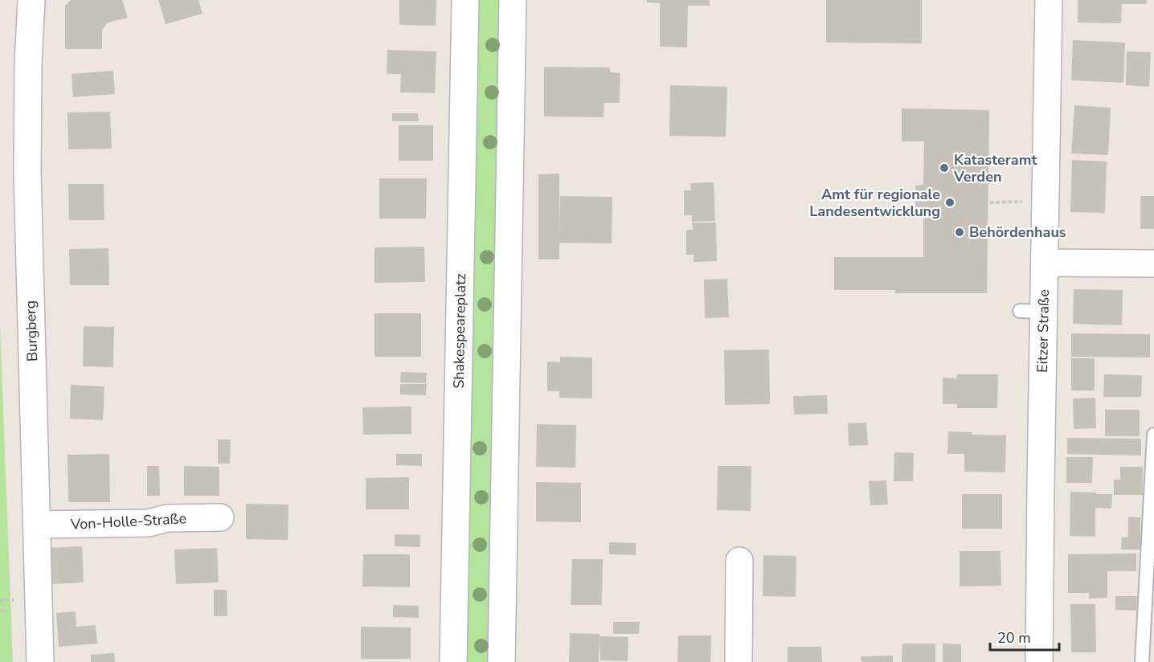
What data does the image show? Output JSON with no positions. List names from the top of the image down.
{
  "streets": {
    "street": [
      "Burgberg",
      "Shakespeareplatz",
      "Eitzer Straße",
      "Von-Holle-Straße"
    ]
  },
  "crossings": [
    ["Burgberg", "Von-Holle-Straße"]
  ],
  "places": ["Katasteramt Verden", "Amt für regionale Landesentwicklung", "Behördenhaus"],
  "scale_bar": "20 m"
}
